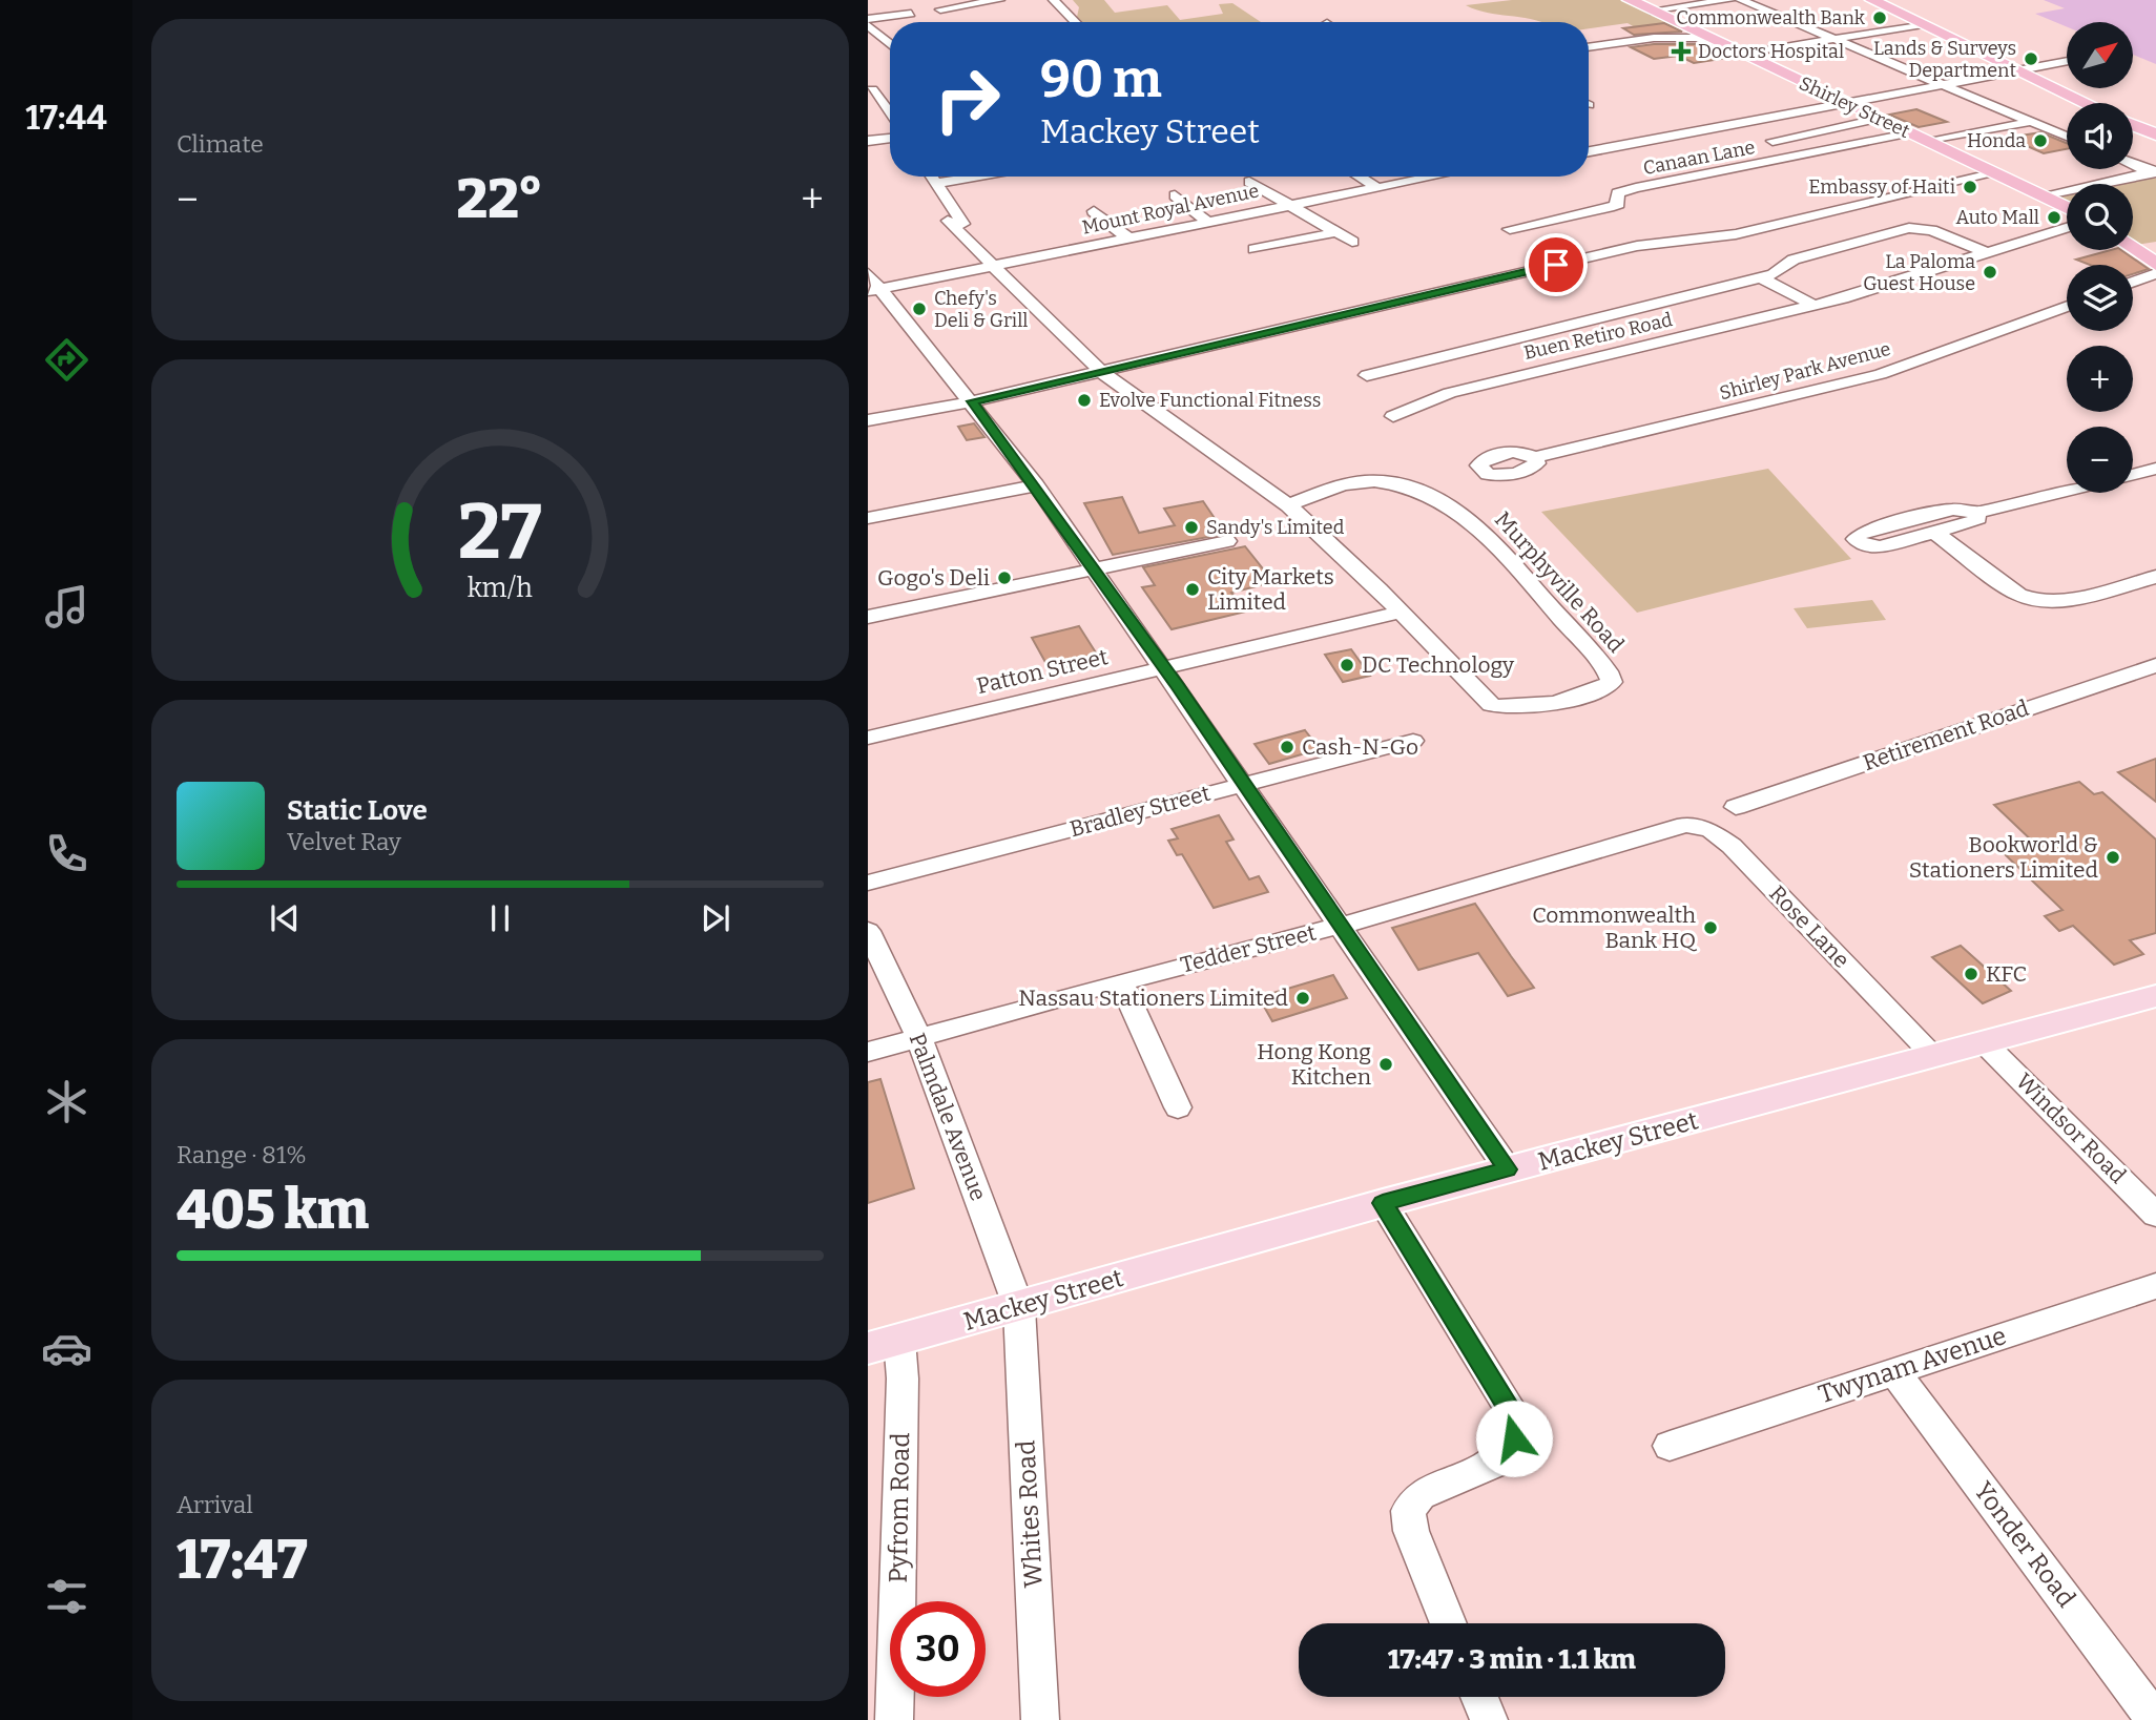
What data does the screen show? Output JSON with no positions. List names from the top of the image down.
{
  "streets": {
    "highway": ["Shirley Street"],
    "main road": ["Mackey Street"],
    "street": [
      "Canaan Lane",
      "Mount Royal Avenue",
      "Buen Retiro Road",
      "Shirley Park Avenue",
      "Murphyville Road",
      "Patton Street",
      "Retirement Road",
      "Bradley Street",
      "Rose Lane",
      "Tedder Street",
      "Palmdale Avenue",
      "Windsor Road",
      "Twynam Avenue",
      "Pyfrom Road",
      "Whites Road",
      "Yonder Road"
    ]
  },
  "crossings": [
    ["Shirley Street", "Canaan Lane"],
    ["Mount Royal Avenue", "Murphyville Road"],
    ["Murphyville Road", "Patton Street"],
    ["Rose Lane", "Tedder Street"],
    ["Rose Lane", "Mackey Street"],
    ["Tedder Street", "Palmdale Avenue"],
    ["Palmdale Avenue", "Mackey Street"],
    ["Palmdale Avenue", "Whites Road"],
    ["Windsor Road", "Mackey Street"],
    ["Mackey Street", "Pyfrom Road"],
    ["Mackey Street", "Whites Road"],
    ["Twynam Avenue", "Yonder Road"]
  ],
  "places": {
    "other": [
      "Commonwealth Bank",
      "Lands & Surveys Department",
      "Honda",
      "Embassy of Haiti",
      "Auto Mall",
      "La Paloma Guest House",
      "Chefy's Deli & Grill",
      "Evolve Functional Fitness",
      "Sandy's Limited",
      "Gogo's Deli",
      "City Markets Limited",
      "DC Technology",
      "Cash-N-Go",
      "Bookworld & Stationers Limited",
      "Commonwealth Bank HQ",
      "KFC",
      "Nassau Stationers Limited",
      "Hong Kong Kitchen"
    ],
    "health": ["Doctors Hospital"]
  },
  "north": "top right",
  "page": {
    "tabs": "17:44",
    "tile": [
      "Climate",
      ["Range · 81%", "405 km"],
      ["Arrival", "17:47"]
    ],
    "map_buttons": ["+", "−"],
    "turn": ["90 m", "Mackey Street"],
    "heat": ["−", "22°", "+"],
    "song": ["Static Love", "Velvet Ray"],
    "limit": "30",
    "trip": "17:47 · 3 min · 1.1 km",
    "gauge": ["27", "km/h"]
  }
}
